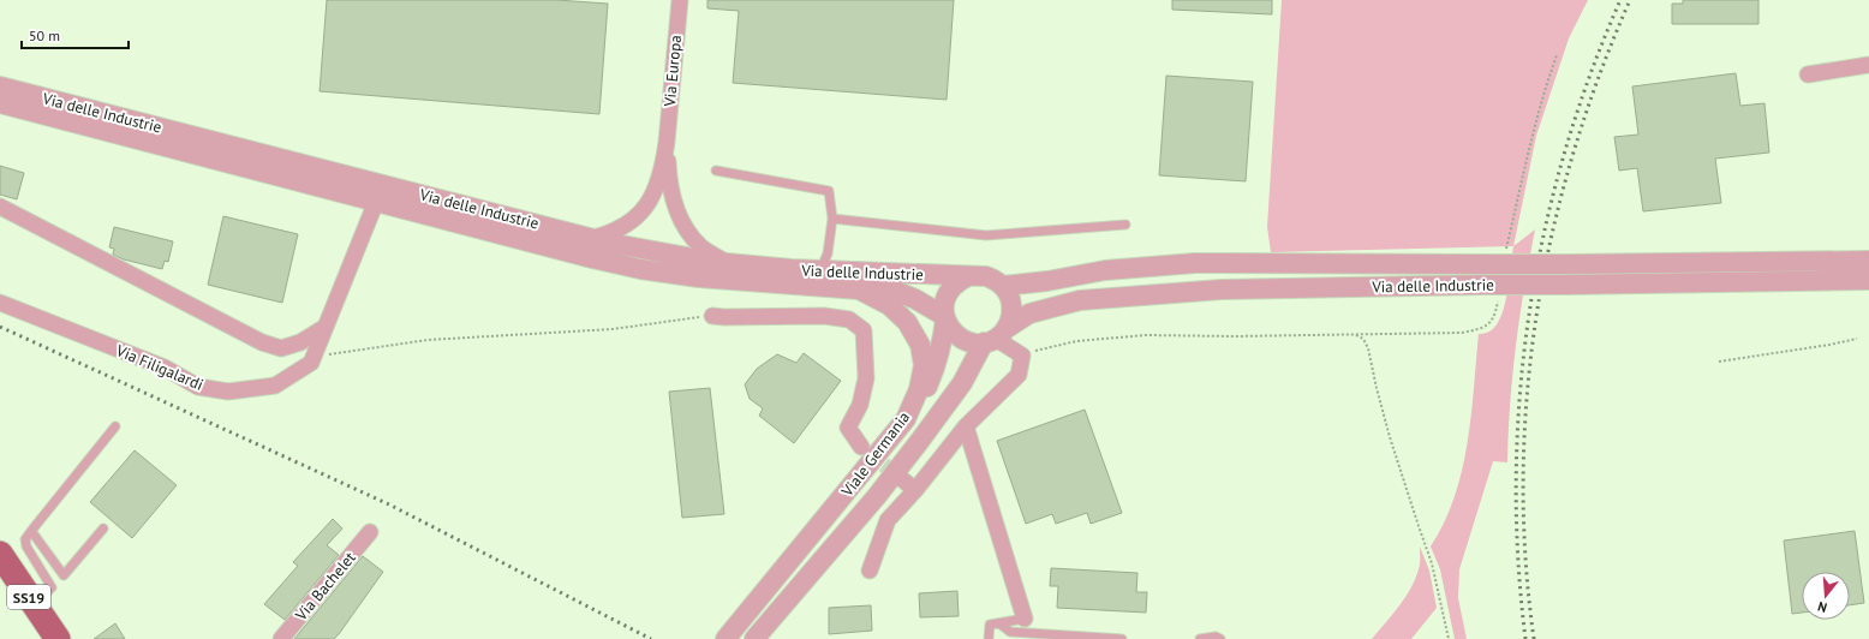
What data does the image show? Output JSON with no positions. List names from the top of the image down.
{
  "streets": {
    "main road": ["SS19"],
    "street": [
      "Via Europa",
      "Via delle Industrie",
      "Via Filigalardi",
      "Viale Germania",
      "Via Bachelet"
    ]
  },
  "crossings": [
    ["Via Europa", "Via delle Industrie"],
    ["Via delle Industrie", "Via Filigalardi"],
    ["Via delle Industrie", "Viale Germania"]
  ],
  "scale_bar": "50 m",
  "north": "bottom"
}
